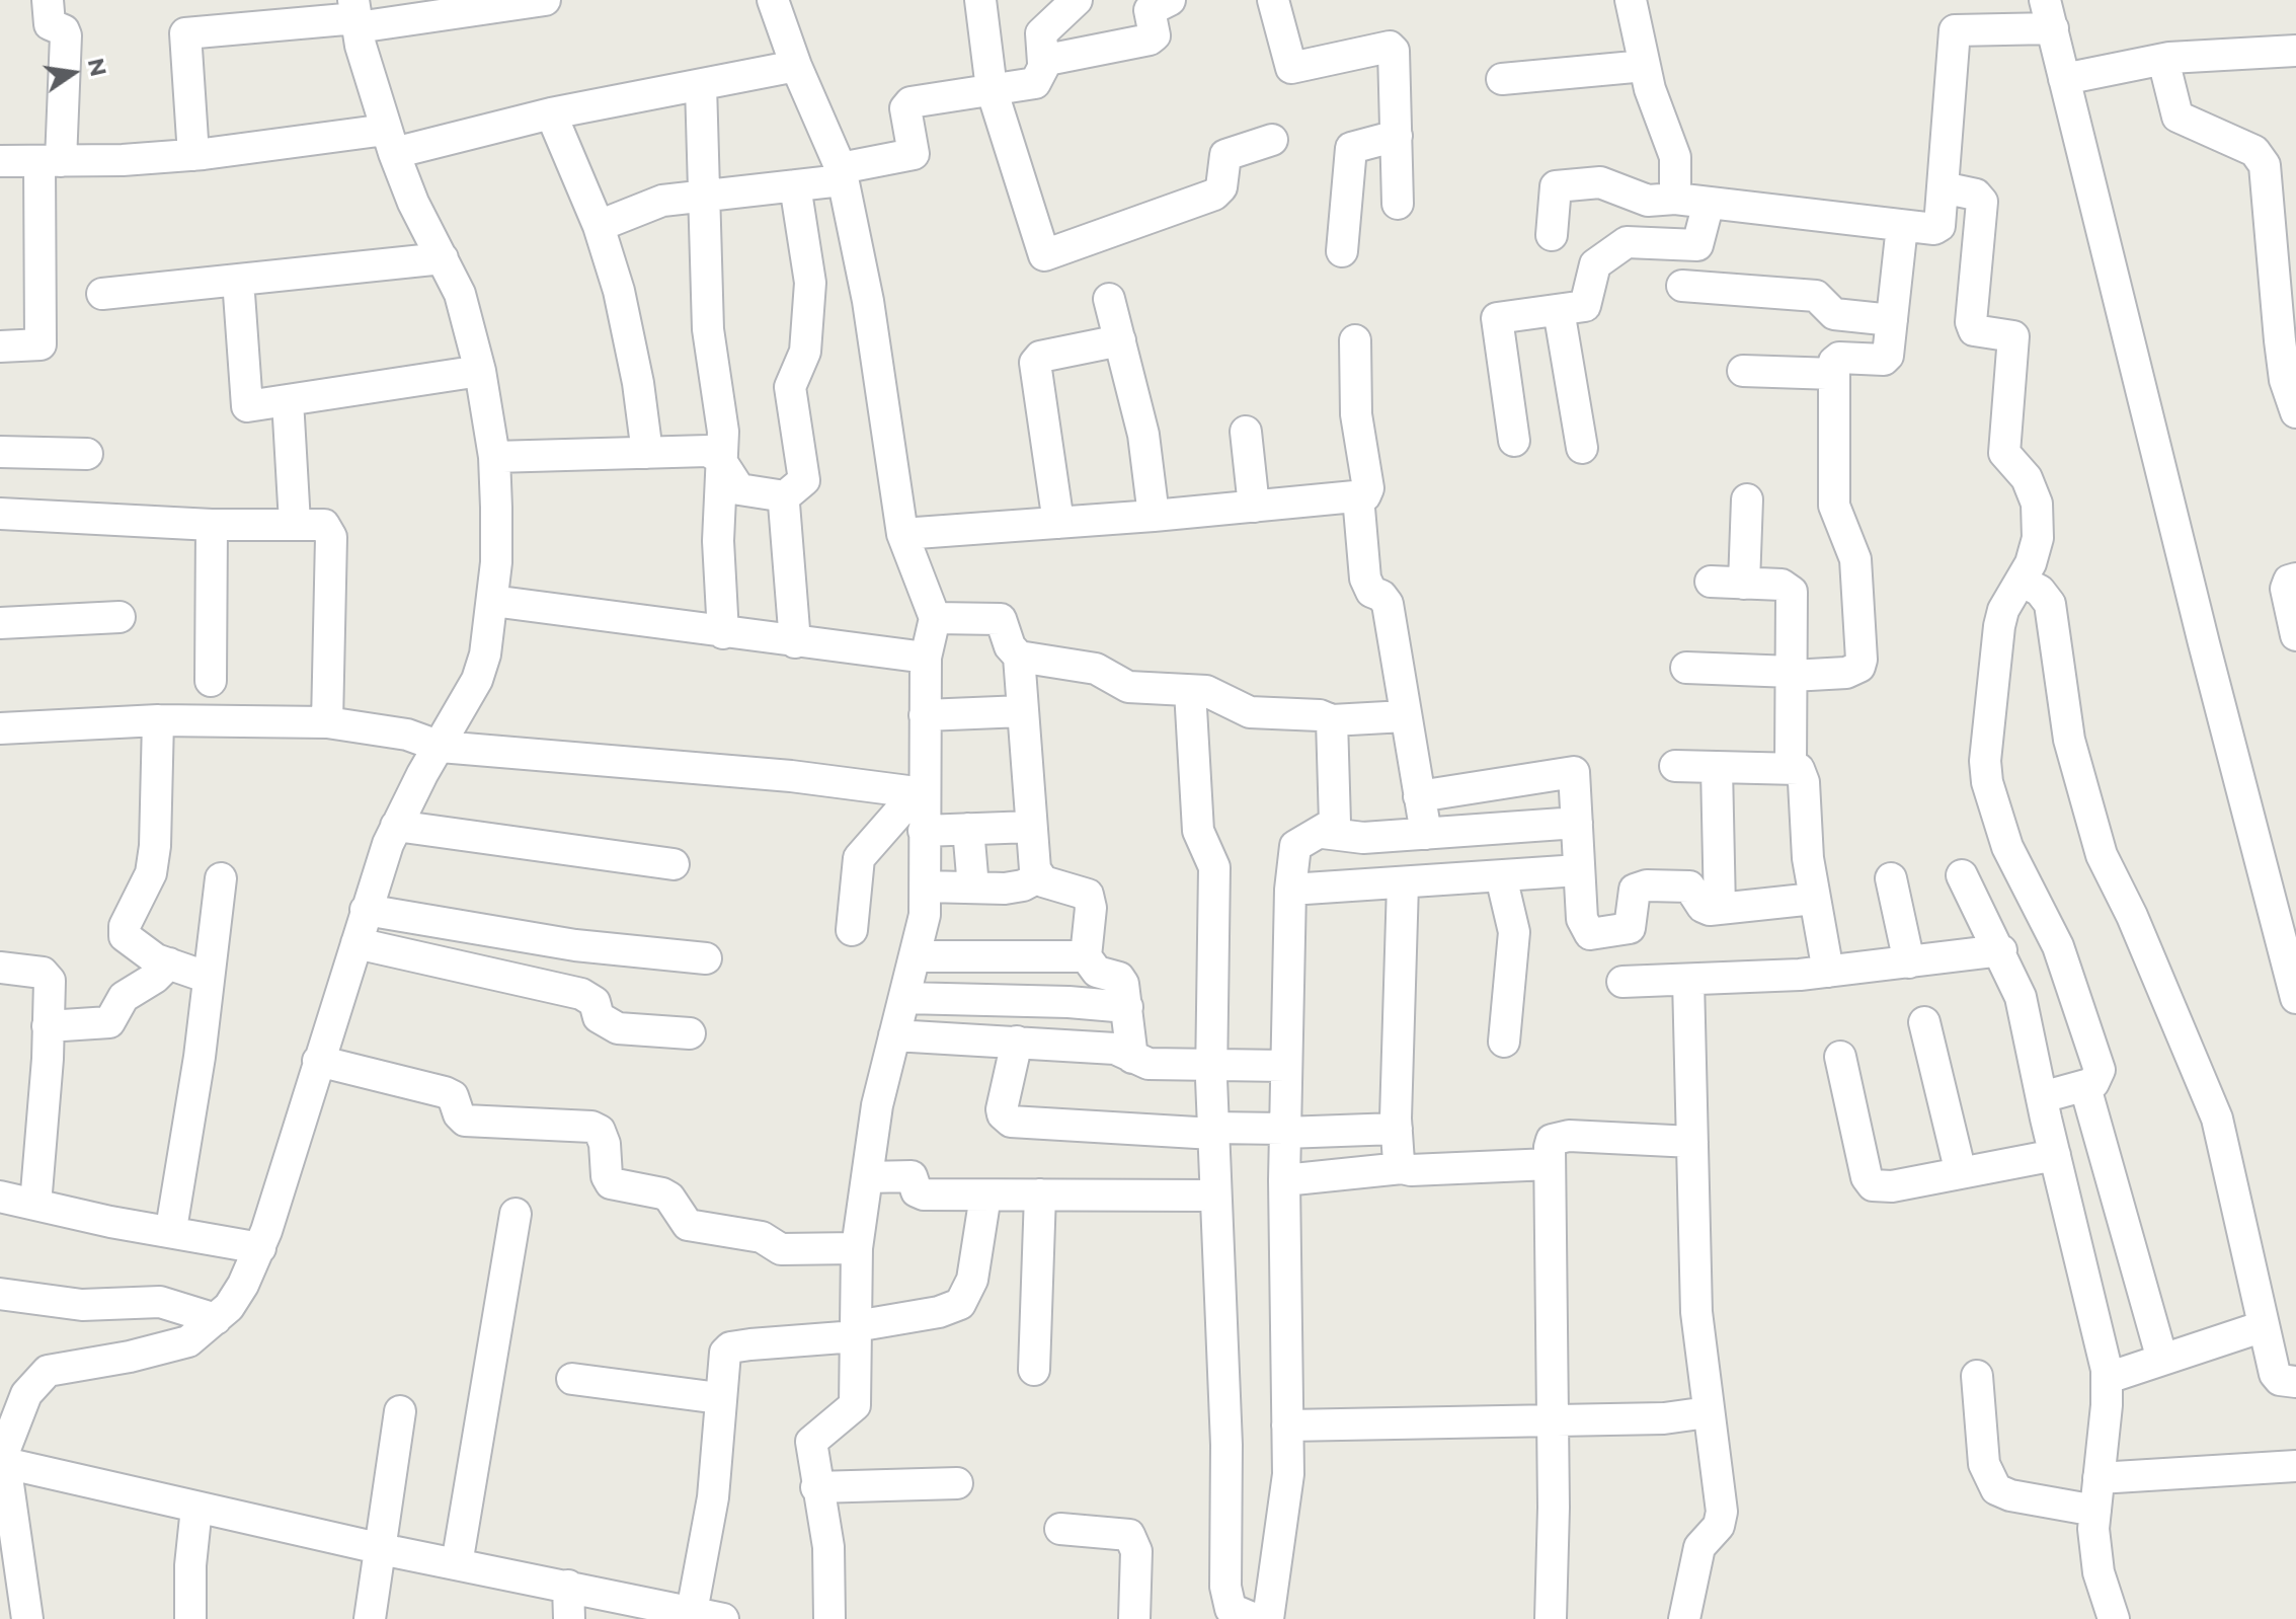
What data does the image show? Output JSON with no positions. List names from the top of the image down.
{
  "north": "right"
}
